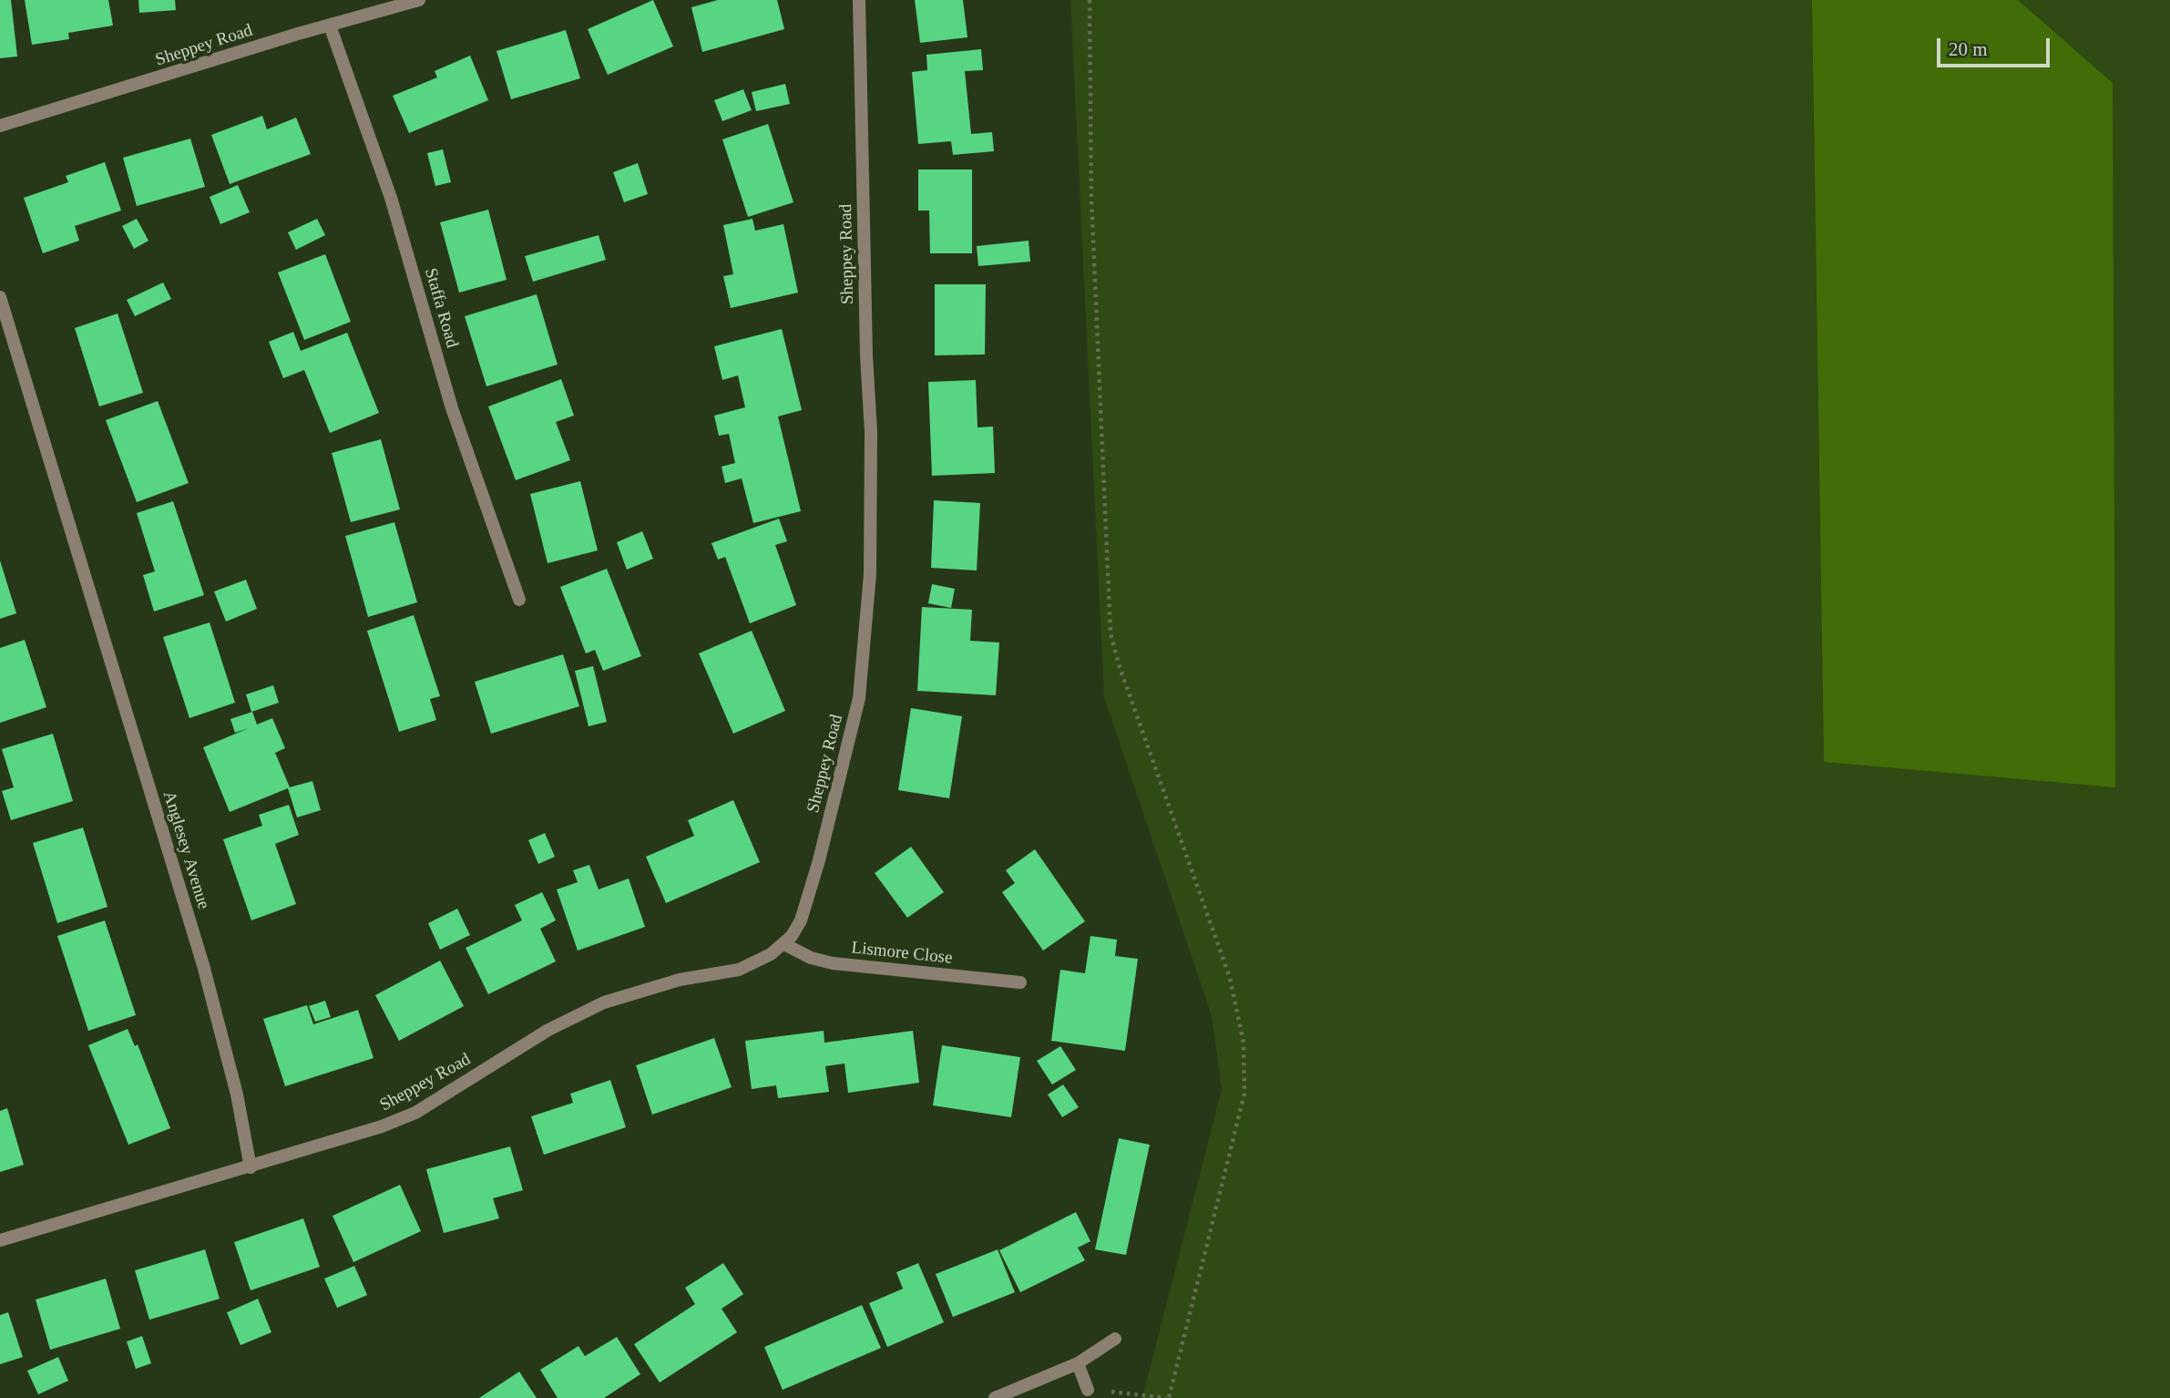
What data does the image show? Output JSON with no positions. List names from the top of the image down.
{
  "streets": {
    "street": [
      "Sheppey Road",
      "Staffa Road",
      "Anglesey Avenue",
      "Lismore Close"
    ]
  },
  "crossings": [
    ["Sheppey Road", "Staffa Road"],
    ["Sheppey Road", "Anglesey Avenue"],
    ["Sheppey Road", "Lismore Close"]
  ],
  "scale_bar": "20 m"
}
